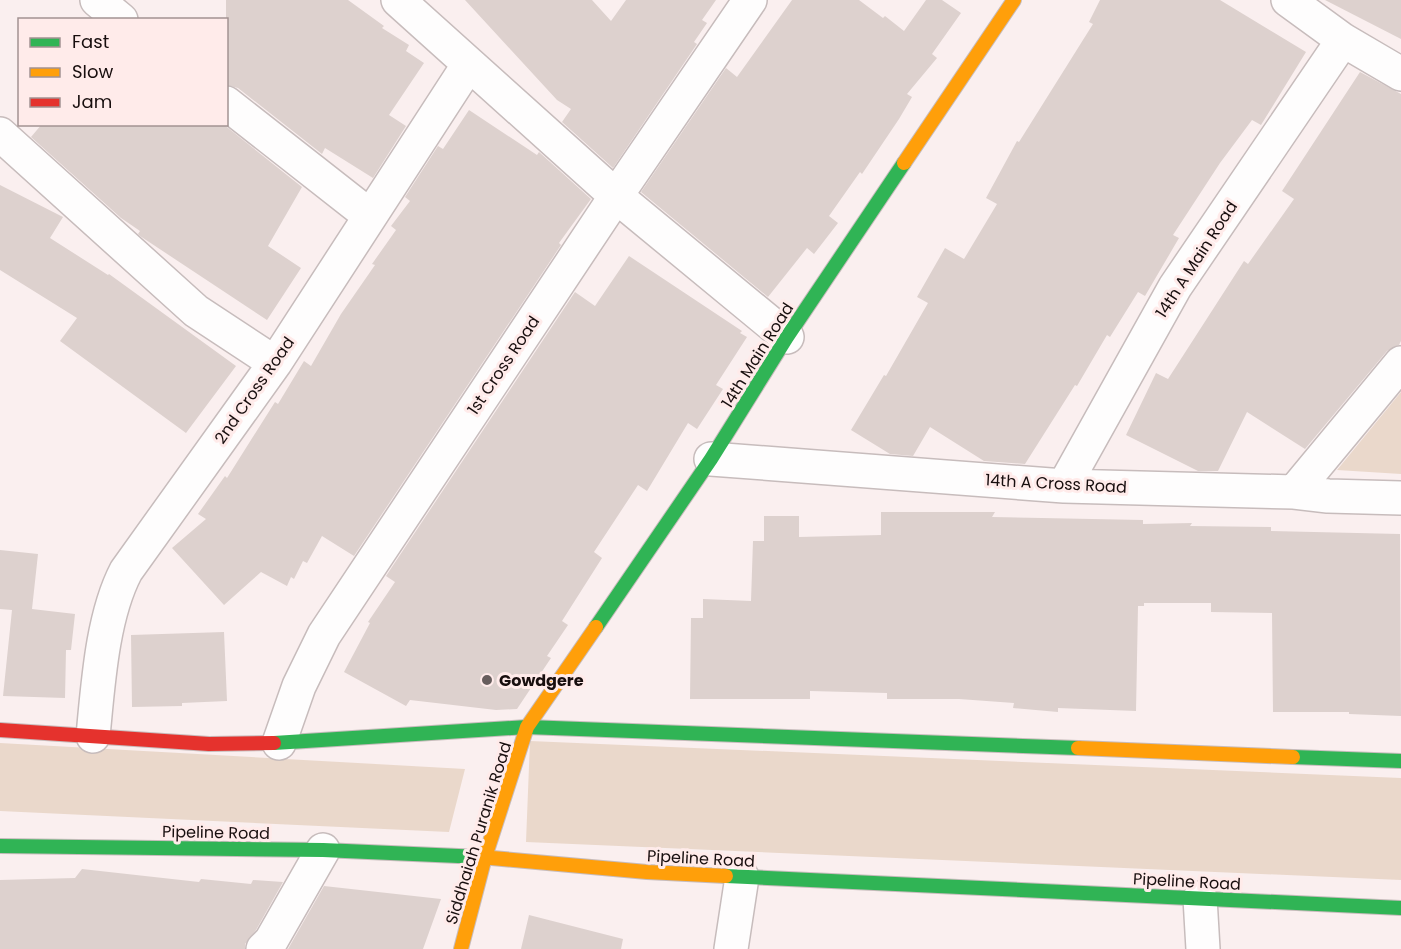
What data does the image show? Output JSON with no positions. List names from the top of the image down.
{
  "streets": {
    "main road": ["14th Main Road", "Pipeline Road", "Siddhaiah Puranik Road"],
    "street": [
      "14th A Main Road",
      "1st Cross Road",
      "2nd Cross Road",
      "14th A Cross Road"
    ]
  },
  "crossings": [
    ["14th A Main Road", "14th A Cross Road"],
    ["14th Main Road", "14th A Cross Road"],
    ["14th Main Road", "Siddhaiah Puranik Road"],
    ["Pipeline Road", "Siddhaiah Puranik Road"]
  ],
  "places": ["Gowdgere"],
  "legend": ["Fast", "Slow", "Jam"]
}
